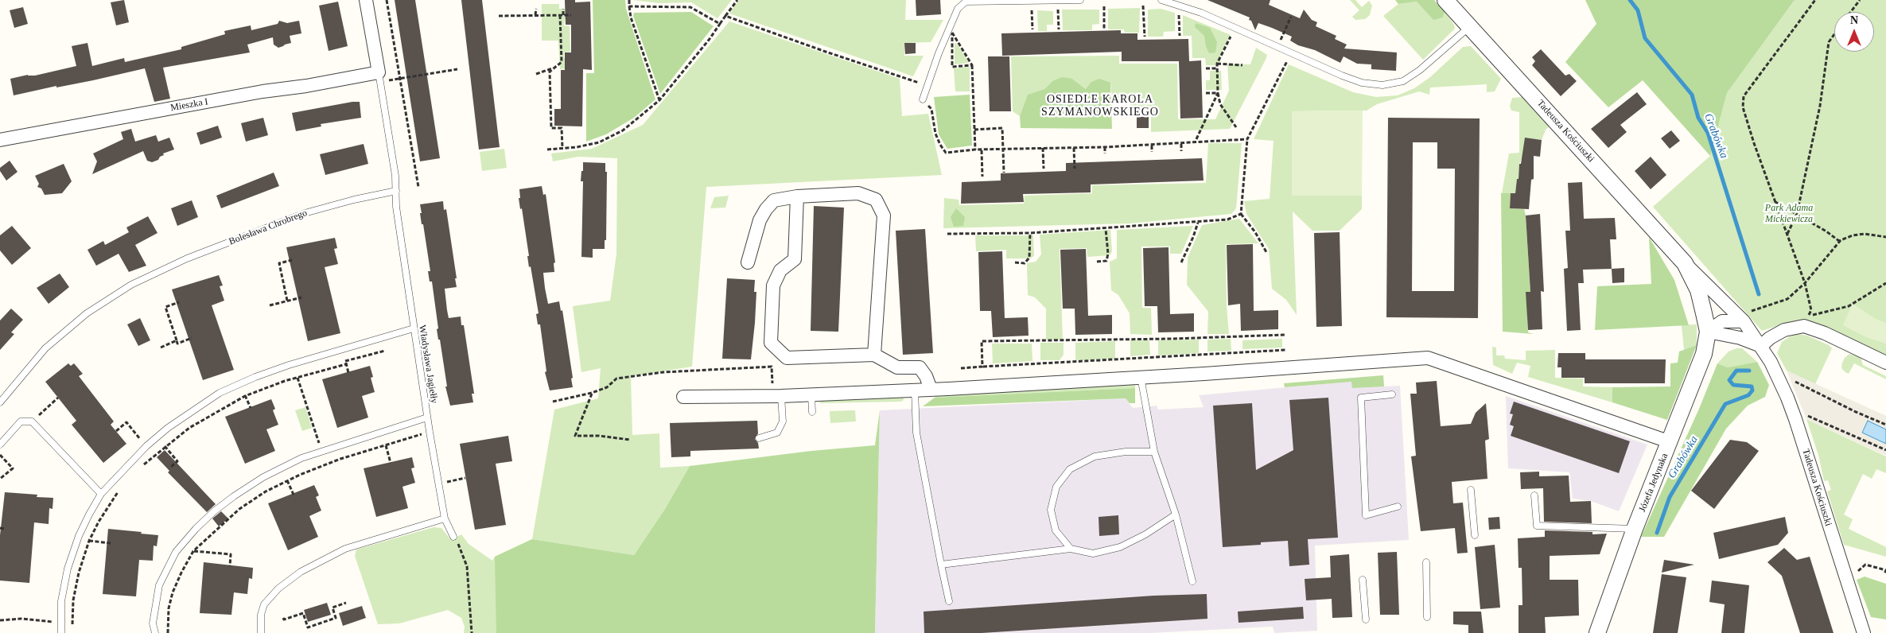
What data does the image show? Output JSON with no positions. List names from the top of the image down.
{
  "streets": {
    "street": ["Mieszka I", "Tadeusza Kościuszki", "Józefa Jedynaka"],
    "lane": ["Bolesława Chrobrego", "Władysława Jagiełły"]
  },
  "crossings": [
    ["Tadeusza Kościuszki", "Józefa Jedynaka"],
    ["Bolesława Chrobrego", "Władysława Jagiełły"]
  ],
  "districts": ["OSIEDLE KAROLA SZYMANOWSKIEGO"],
  "water": ["Grabówka"],
  "parks": ["Park Adama Mickiewicza"],
  "north": "top"
}
